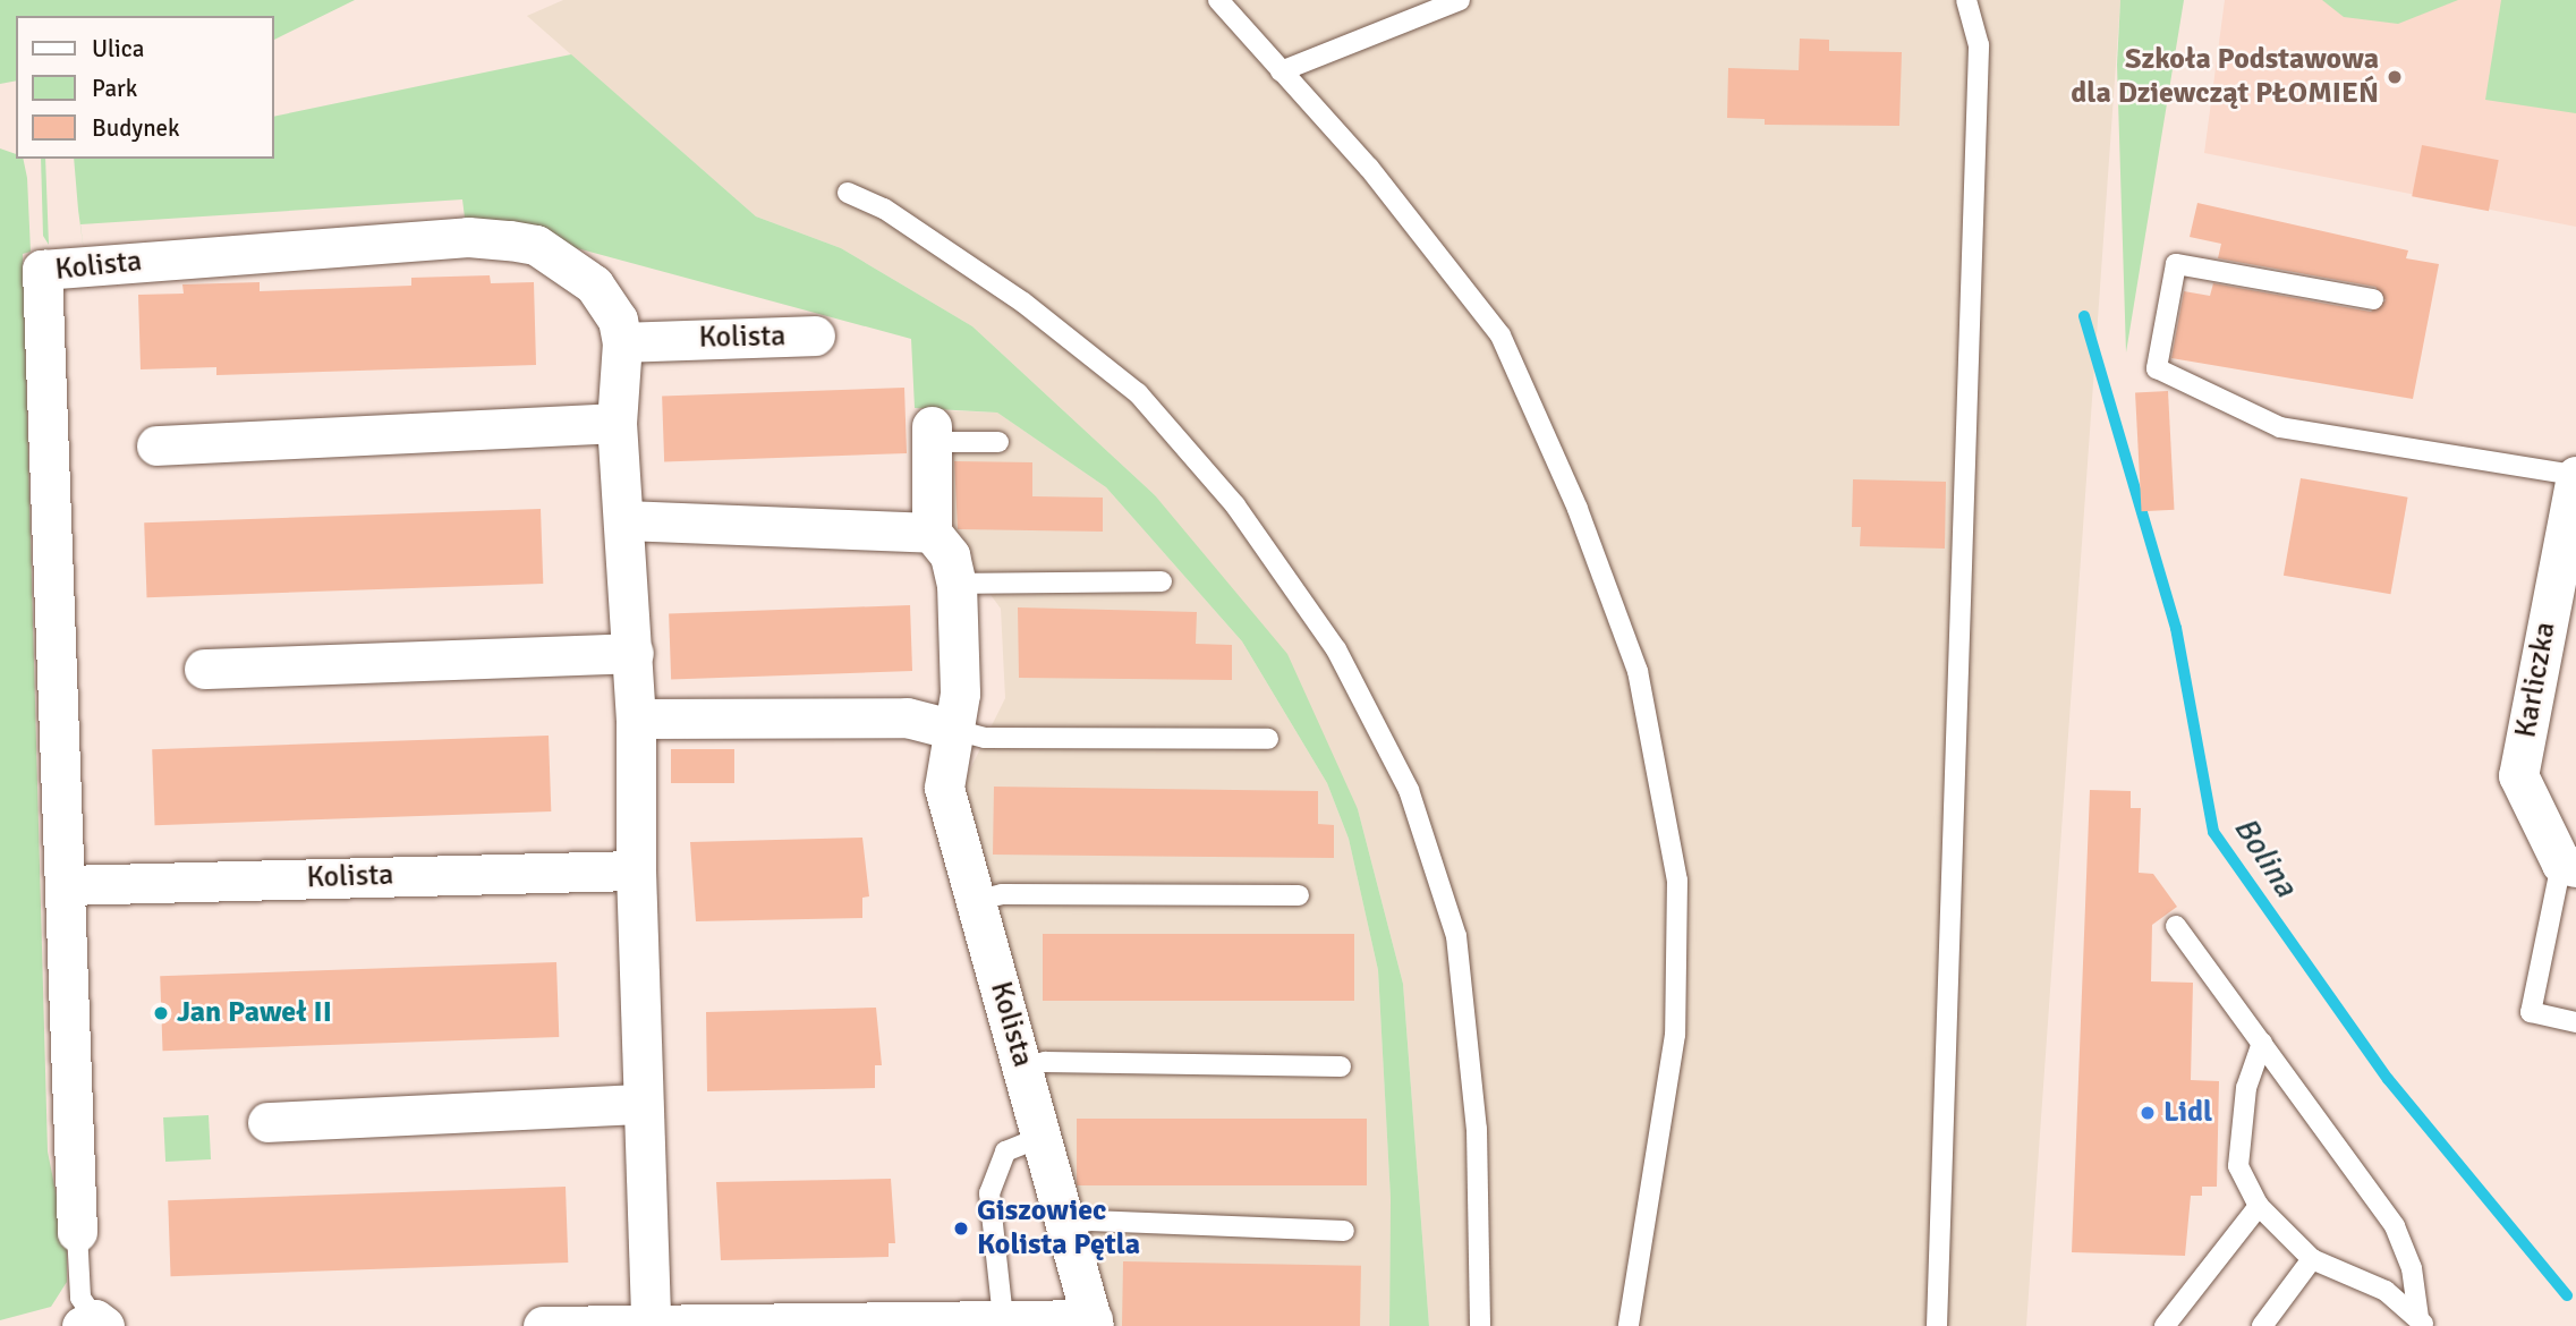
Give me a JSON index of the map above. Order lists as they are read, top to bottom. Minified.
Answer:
{"streets":{"street":["Kolista","Karliczka"]},"water":["Bolina"],"places":["Szkoła Podstawowa dla Dziewcząt PŁOMIEŃ","Jan Paweł II","Lidl","Giszowiec Kolista Pętla"],"legend":["Ulica","Park","Budynek"]}
